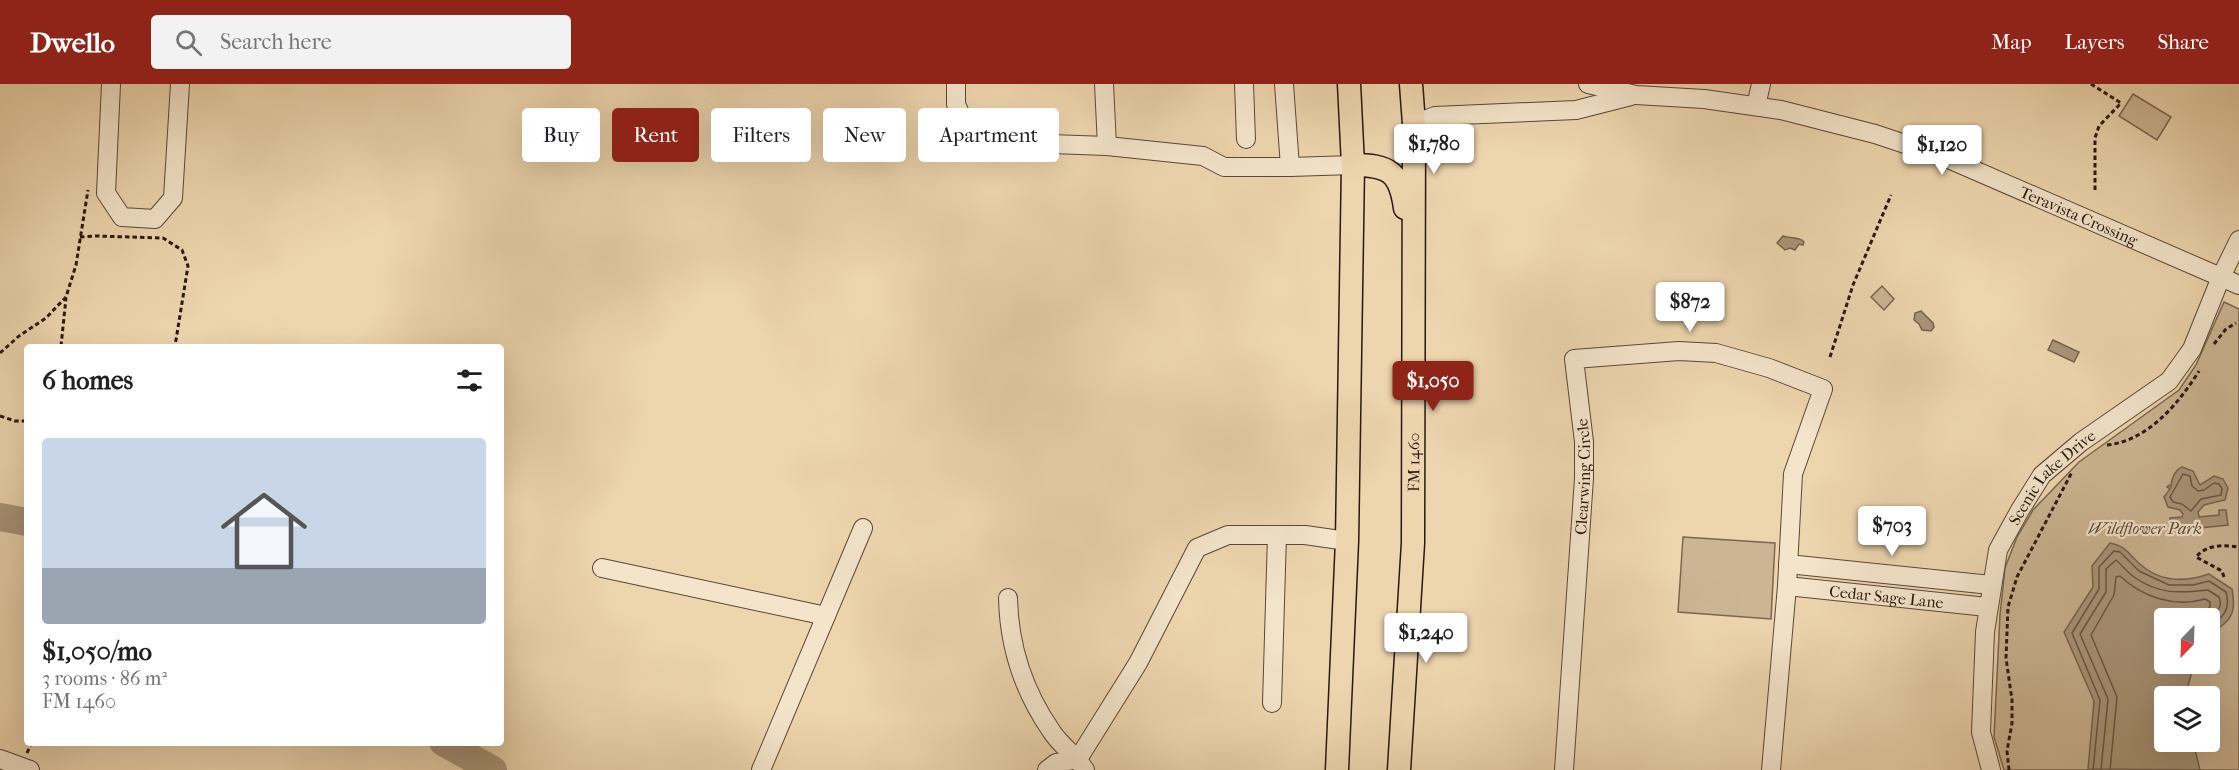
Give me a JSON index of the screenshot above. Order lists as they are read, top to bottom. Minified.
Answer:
{"streets":{"main road":["FM 1460"],"street":["Teravista Crossing","Clearwing Circle","Scenic Lake Drive","Cedar Sage Lane"]},"crossings":[["Teravista Crossing","FM 1460"],["Teravista Crossing","Scenic Lake Drive"],["Clearwing Circle","Cedar Sage Lane"],["Scenic Lake Drive","Cedar Sage Lane"]],"parks":["Wildflower Park"],"north":"bottom left","page":{"header":"Dwello","search":"Search here","nav":["Map","Layers","Share"],"chip":["Buy","Rent","Filters","New","Apartment"],"price":["$1,780","$1,120","$872","$1,050","$703","$1,240"],"heading":"6 homes","list":[{"name":"$1,050/mo","note":"3 rooms · 86 m² · FM 1460"}]}}
